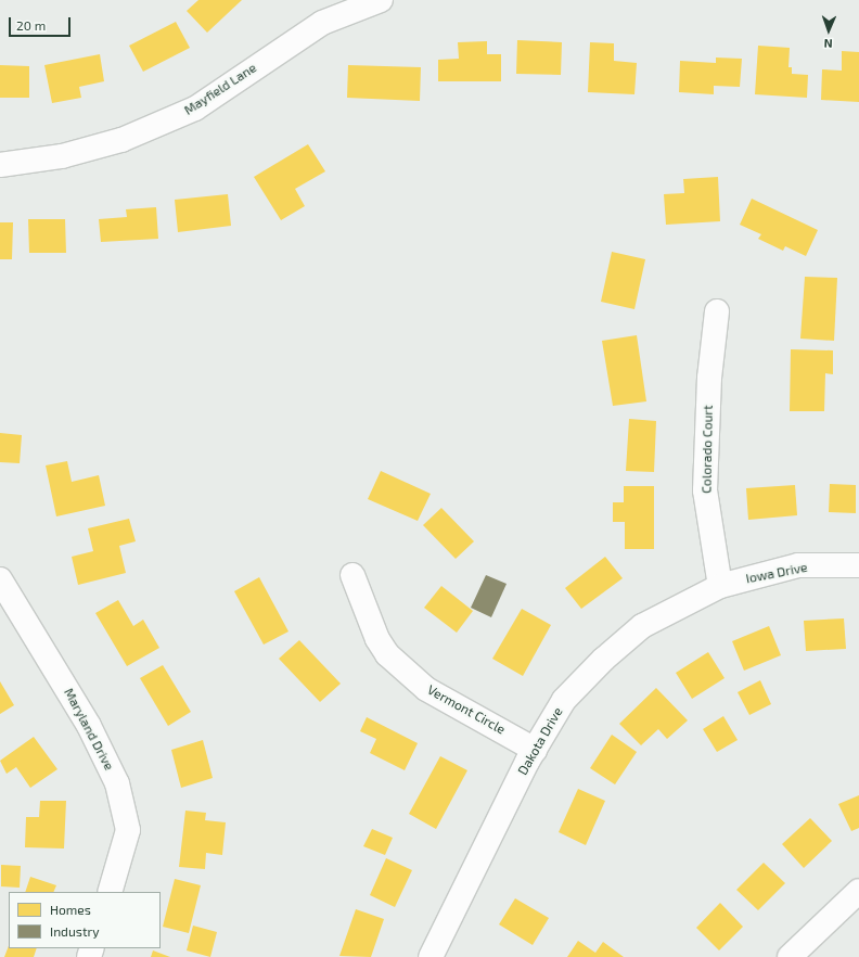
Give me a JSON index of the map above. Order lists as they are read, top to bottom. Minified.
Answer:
{"streets":{"street":["Mayfield Lane","Colorado Court","Iowa Drive","Vermont Circle","Maryland Drive","Dakota Drive"]},"crossings":[["Colorado Court","Iowa Drive"],["Colorado Court","Dakota Drive"],["Iowa Drive","Dakota Drive"],["Vermont Circle","Dakota Drive"]],"legend":["Homes","Industry"],"scale_bar":"20 m","north":"bottom"}
